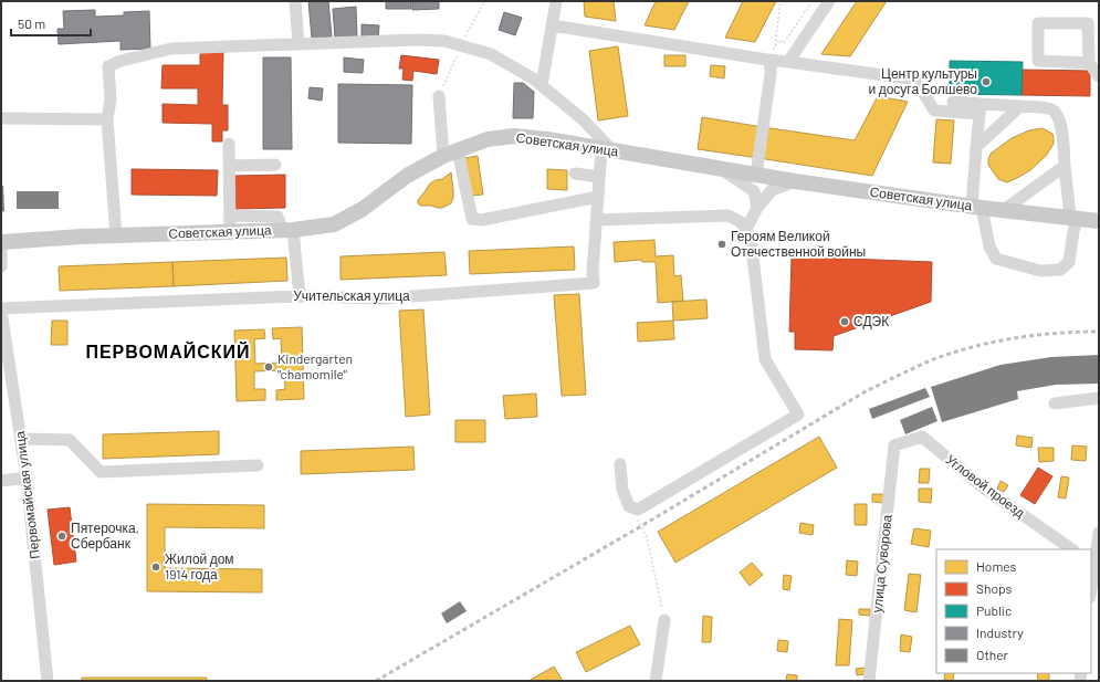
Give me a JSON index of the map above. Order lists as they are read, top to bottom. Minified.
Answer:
{"streets":{"main road":["Советская улица"],"street":["Учительская улица","Угловой проезд","Первомайская улица","улица Суворова"]},"crossings":[["Советская улица","Учительская улица"],["Учительская улица","Первомайская улица"],["Угловой проезд","улица Суворова"]],"districts":["ПЕРВОМАЙСКИЙ"],"places":["Центр культуры и досуга Болшево","Героям Великой Отечественной войны","СДЭК","Kindergarten \"chamomile\"","Пятерочка, Сбербанк","Жилой дом 1914 года"],"legend":["Homes","Shops","Public","Industry","Other"],"scale_bar":"50 m"}
